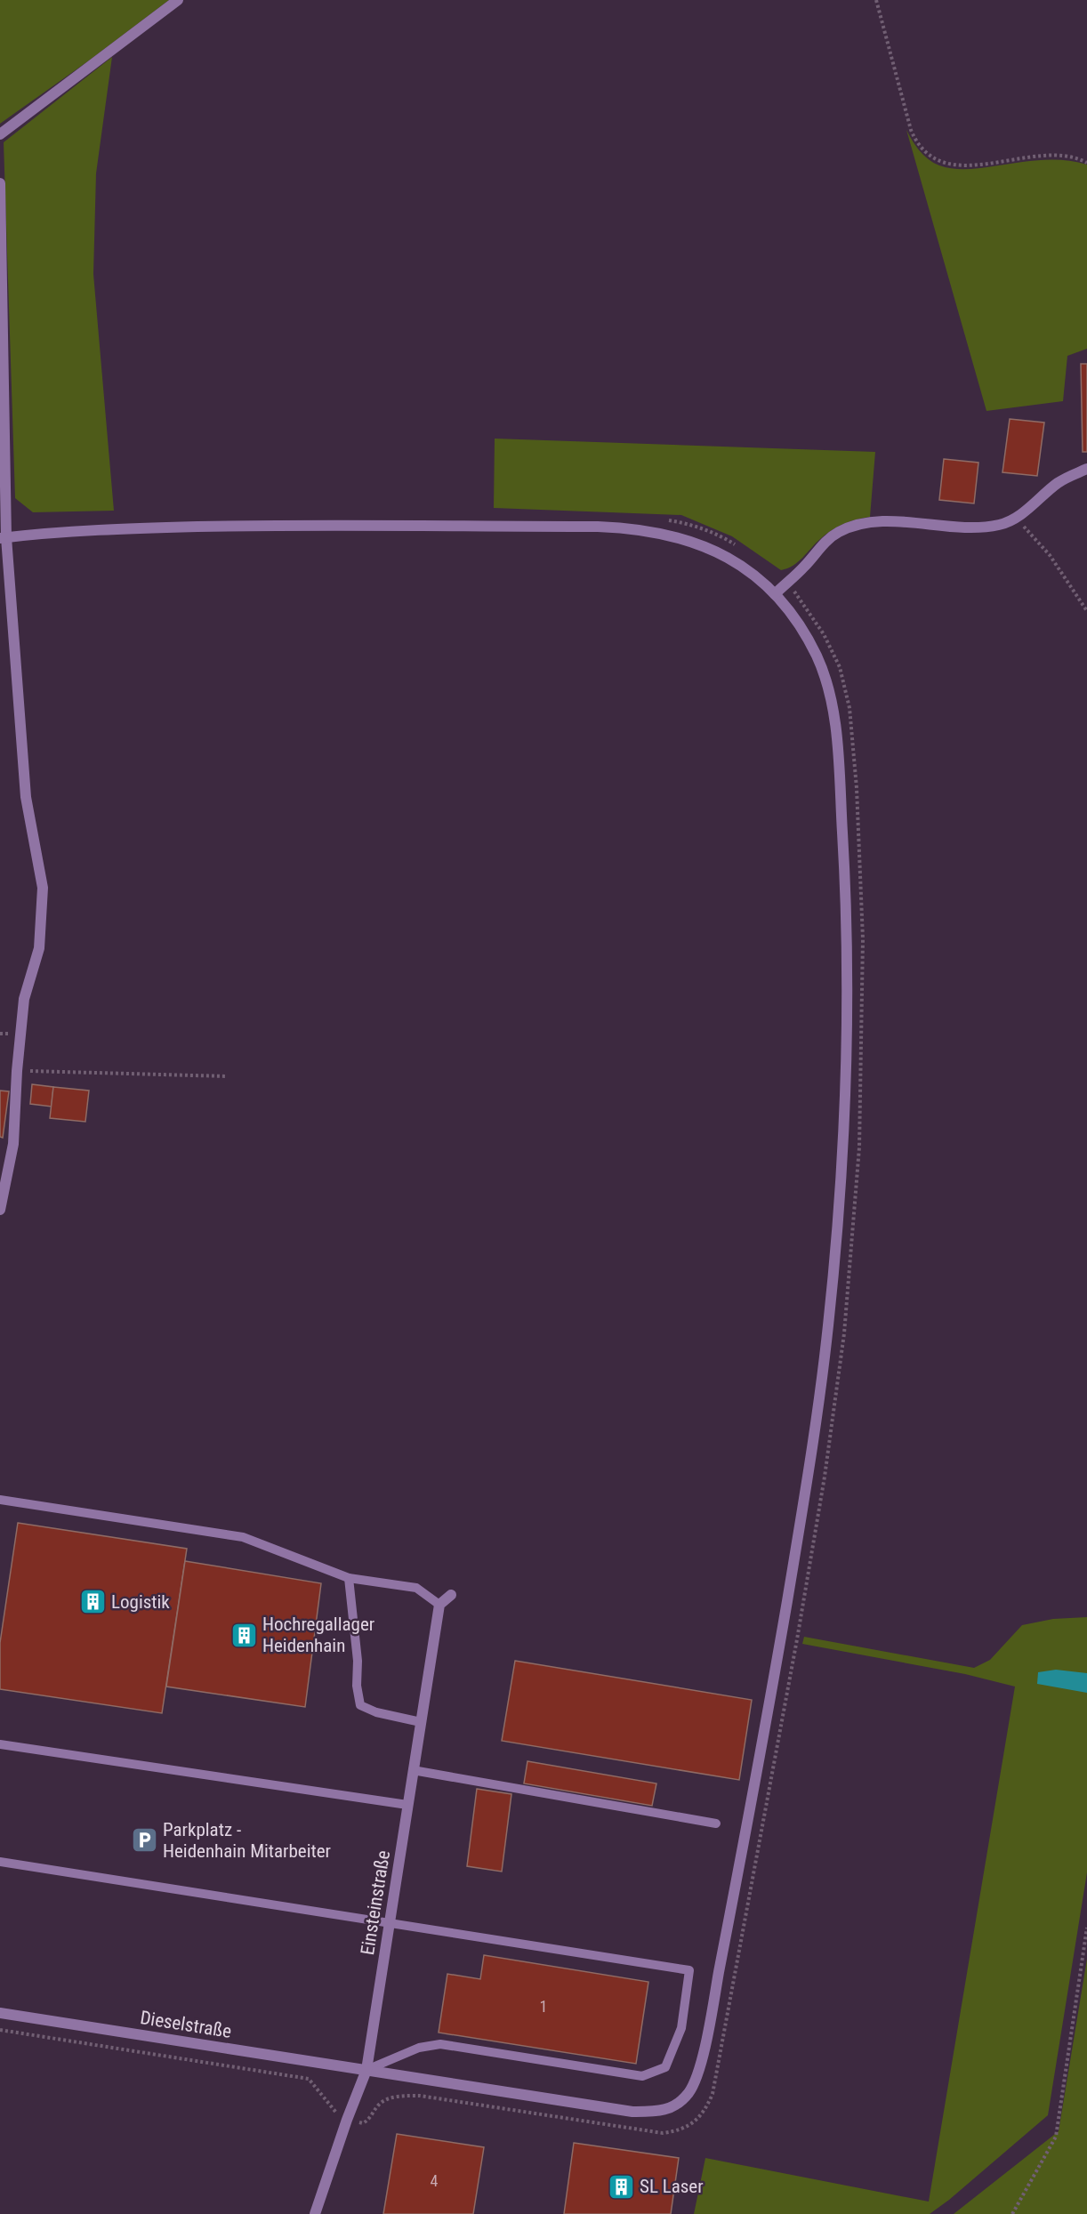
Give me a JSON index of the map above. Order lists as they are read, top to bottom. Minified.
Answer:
{"streets":{"street":["Einsteinstraße","Dieselstraße"]},"crossings":[["Einsteinstraße","Dieselstraße"]],"places":{"building":["Logistik","Hochregallager Heidenhain","SL Laser"],"parking":["Parkplatz - Heidenhain Mitarbeiter"]},"house_numbers":["1","4"]}
